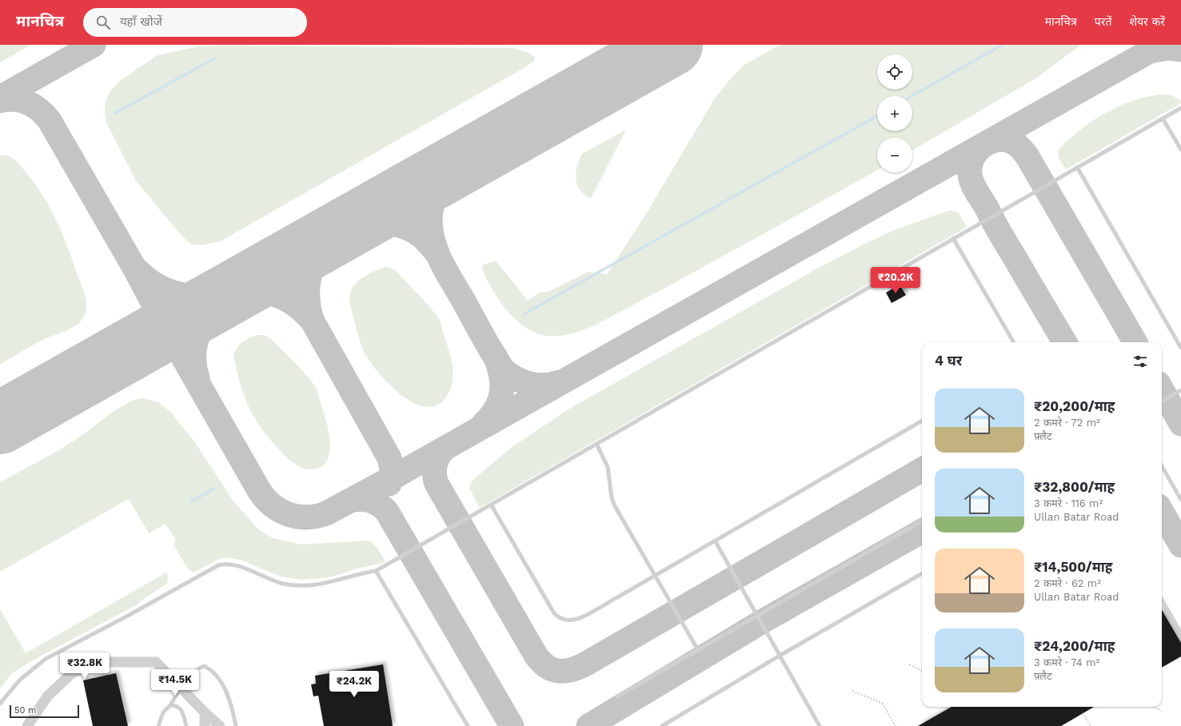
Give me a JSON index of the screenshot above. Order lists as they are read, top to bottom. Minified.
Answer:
{"scale_bar":"50 m","page":{"header":"मानचित्र","search":"यहाँ खोजें","nav":["मानचित्र","परतें","शेयर करें"],"map_buttons":["+","−"],"price":["₹20.2K","₹32.8K","₹14.5K","₹24.2K"],"heading":"4 घर","list":[{"name":"₹20,200/माह","note":"2 कमरे · 72 m² · फ़्लैट"},{"name":"₹32,800/माह","note":"3 कमरे · 116 m² · Ullan Batar Road"},{"name":"₹14,500/माह","note":"2 कमरे · 62 m² · Ullan Batar Road"},{"name":"₹24,200/माह","note":"3 कमरे · 74 m² · फ़्लैट"}],"scale":"50 m"}}
